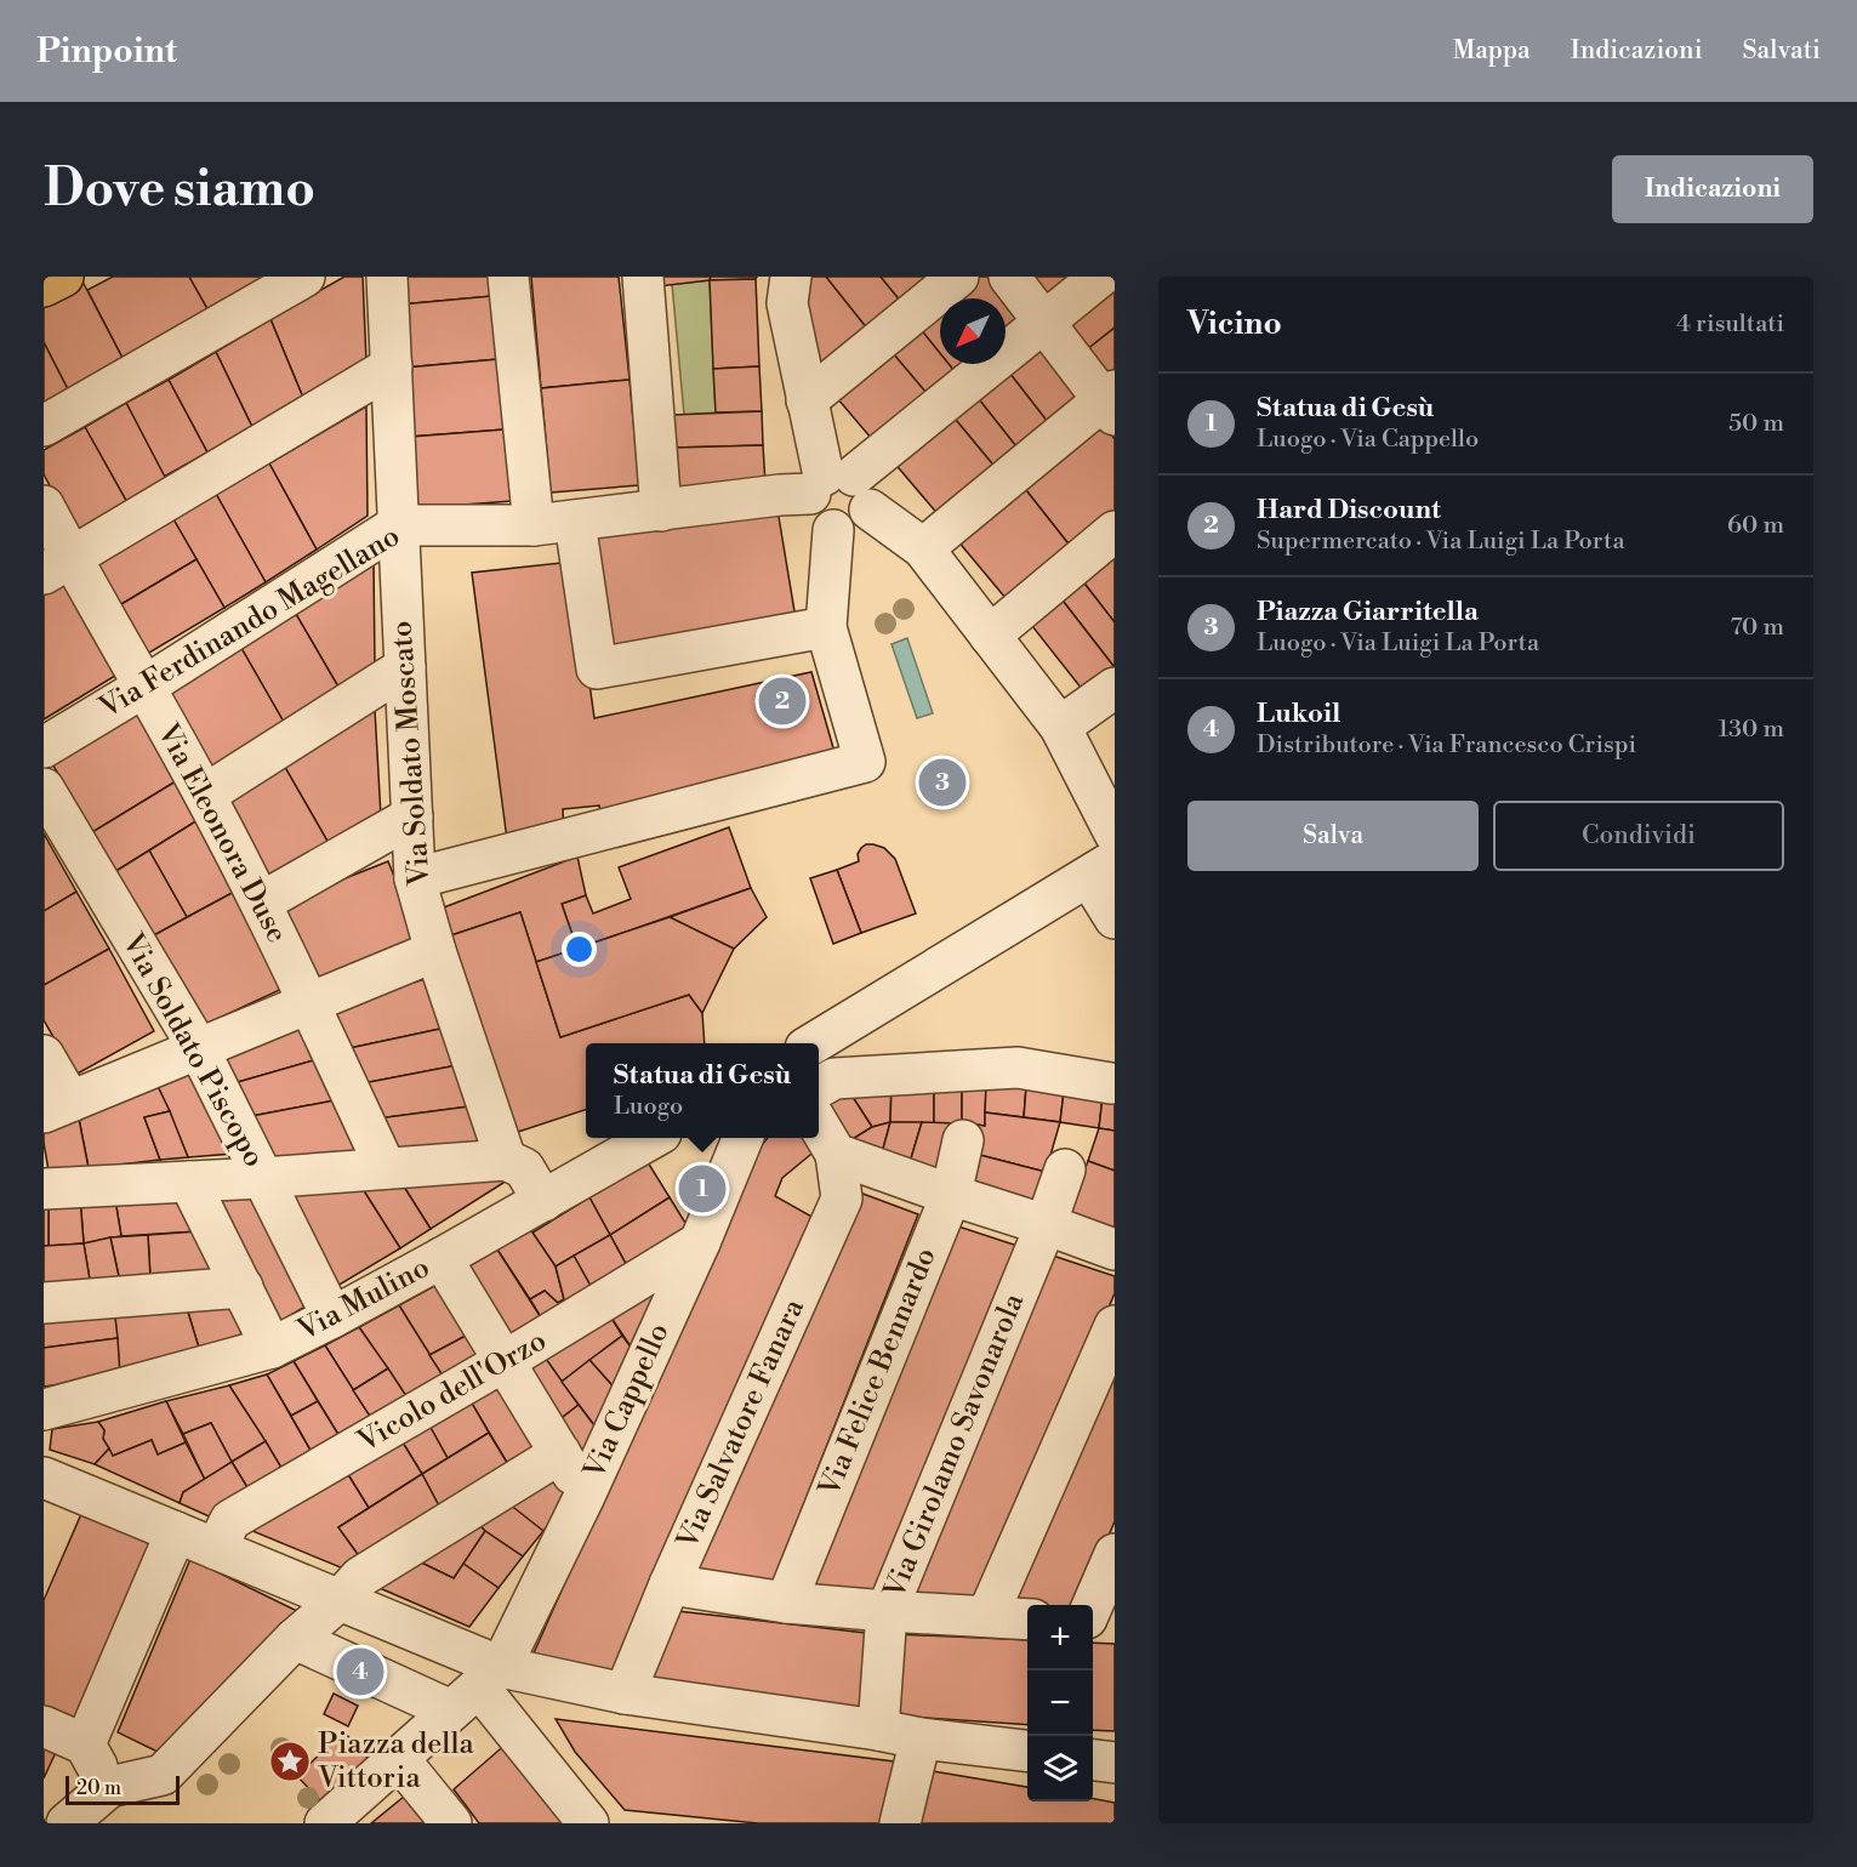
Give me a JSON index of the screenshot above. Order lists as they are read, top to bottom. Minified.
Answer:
{"streets":{"street":["Via Ferdinando Magellano","Via Soldato Moscato","Via Eleonora Duse","Via Soldato Piscopo","Via Mulino","Via Felice Bennardo","Vicolo dell'Orzo","Via Cappello","Via Salvatore Fanara","Via Girolamo Savonarola"]},"crossings":[["Via Ferdinando Magellano","Via Soldato Moscato"],["Via Ferdinando Magellano","Via Eleonora Duse"],["Via Soldato Piscopo","Via Mulino"],["Vicolo dell'Orzo","Via Cappello"]],"places":{"place":["Piazza della Vittoria"]},"scale_bar":"20 m","north":"bottom left","page":{"header":"Pinpoint","nav":["Mappa","Indicazioni","Salvati"],"buttons":["Indicazioni",["Salva","Condividi"]],"title":"Dove siamo","heading":["Vicino","4 risultati"],"list":[{"mark":"1","name":"Statua di Gesù","note":"Luogo · Via Cappello","value":"50 m"},{"mark":"2","name":"Hard Discount","note":"Supermercato · Via Luigi La Porta","value":"60 m"},{"mark":"3","name":"Piazza Giarritella","note":"Luogo · Via Luigi La Porta","value":"70 m"},{"mark":"4","name":"Lukoil","note":"Distributore · Via Francesco Crispi","value":"130 m"}],"pins":["2","3","1","4"],"popup":["Statua di Gesù","Luogo"],"map_buttons":["+","−"],"scale":"20 m"}}
